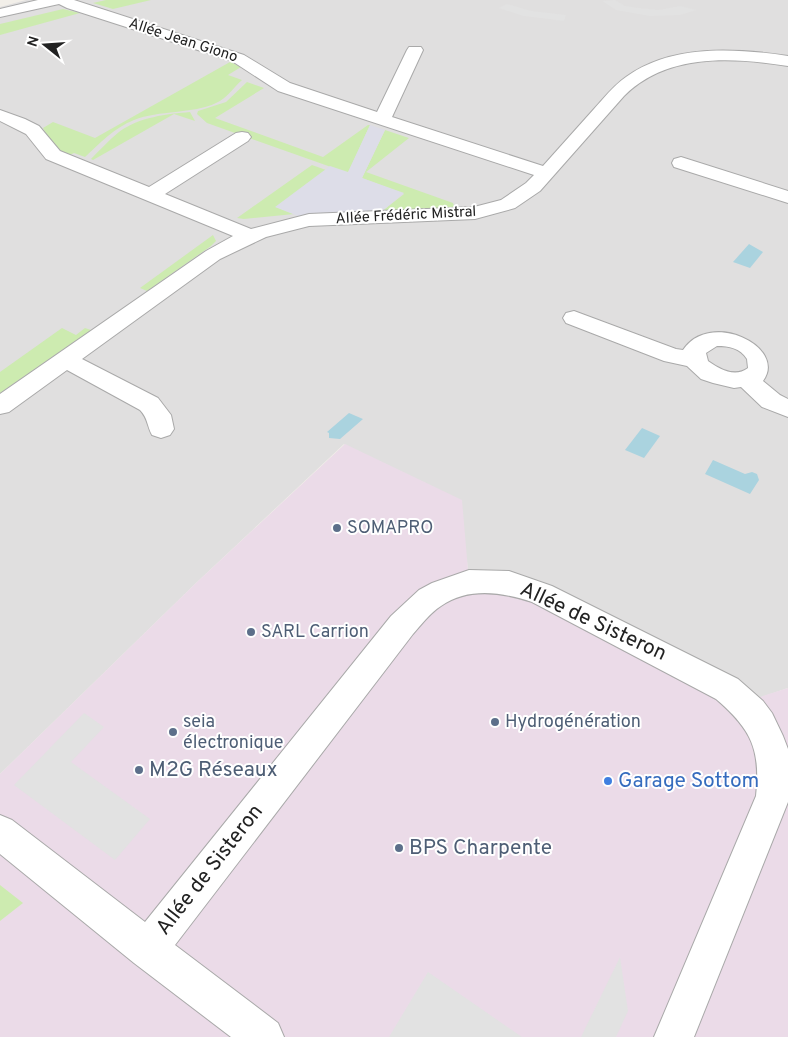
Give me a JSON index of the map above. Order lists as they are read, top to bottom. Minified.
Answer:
{"streets":{"street":["Allée Jean Giono","Allée Frédéric Mistral","Allée de Sisteron"]},"crossings":[["Allée Jean Giono","Allée Frédéric Mistral"]],"places":["SOMAPRO","SARL Carrion","Hydrogénération","seia électronique","M2G Réseaux","Garage Sottom","BPS Charpente"],"north":"left"}
